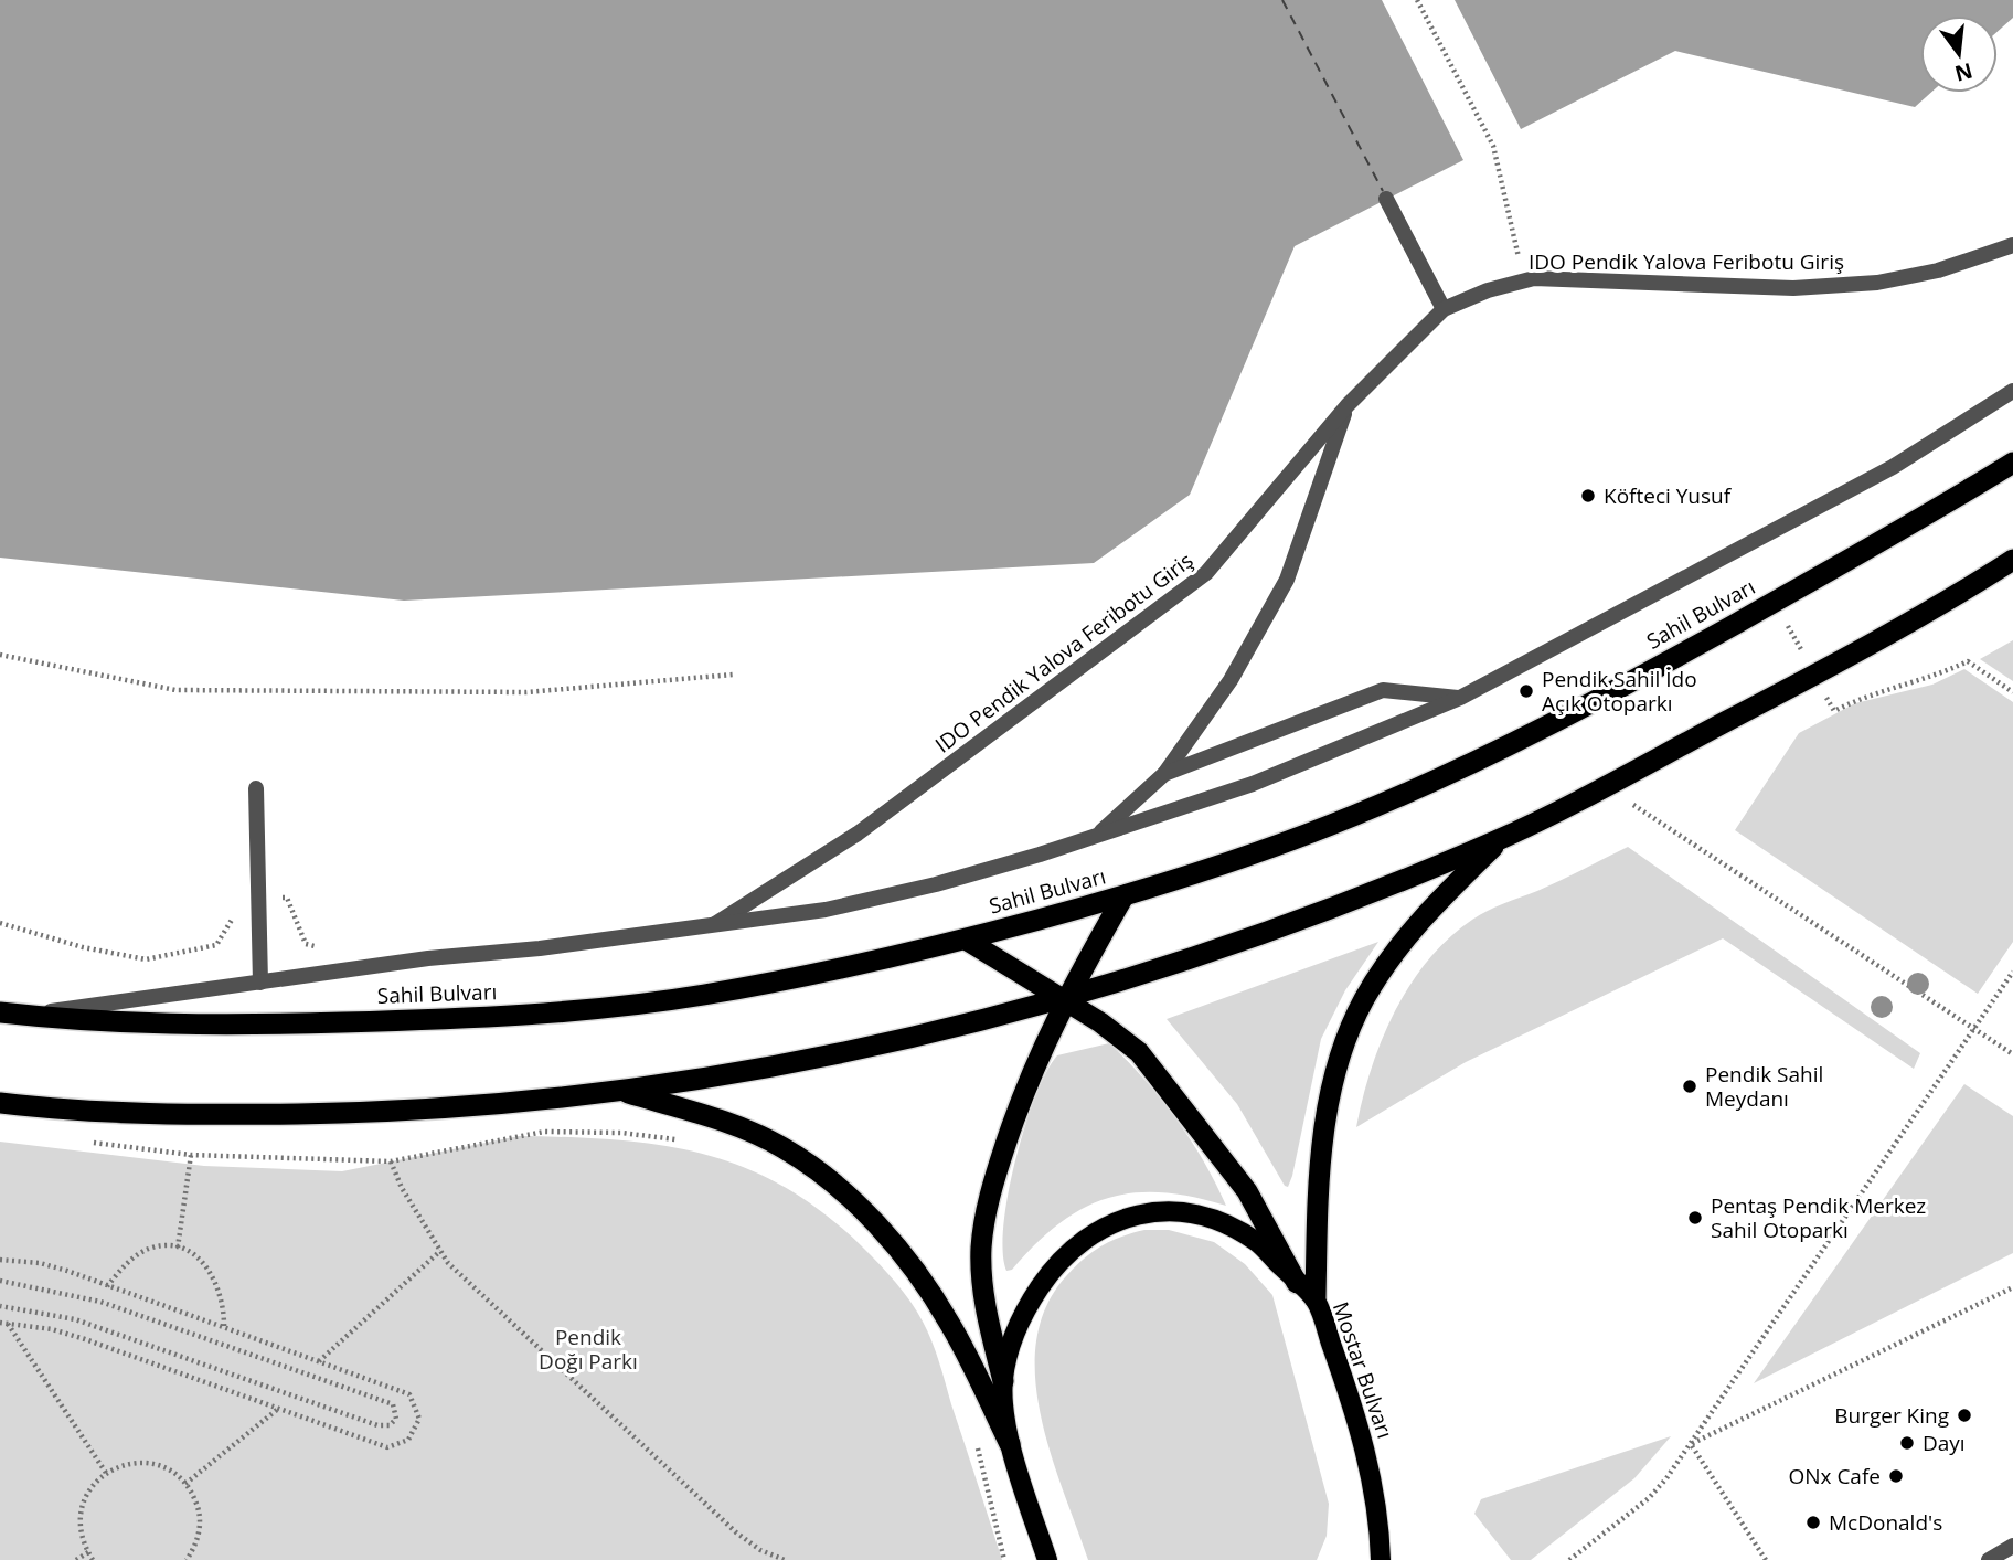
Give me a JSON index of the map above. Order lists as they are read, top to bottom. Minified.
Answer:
{"streets":{"highway":["Sahil Bulvarı"],"main road":["Mostar Bulvarı"],"street":["IDO Pendik Yalova Feribotu Giriş"]},"parks":["Pendik Doğı Parkı"],"places":["Köfteci Yusuf","Pendik Sahil İdo Açık Otoparkı","Pendik Sahil Meydanı","Pentaş Pendik Merkez Sahil Otoparkı","Burger King","Dayı","ONx Cafe","McDonald's"],"north":"bottom"}
